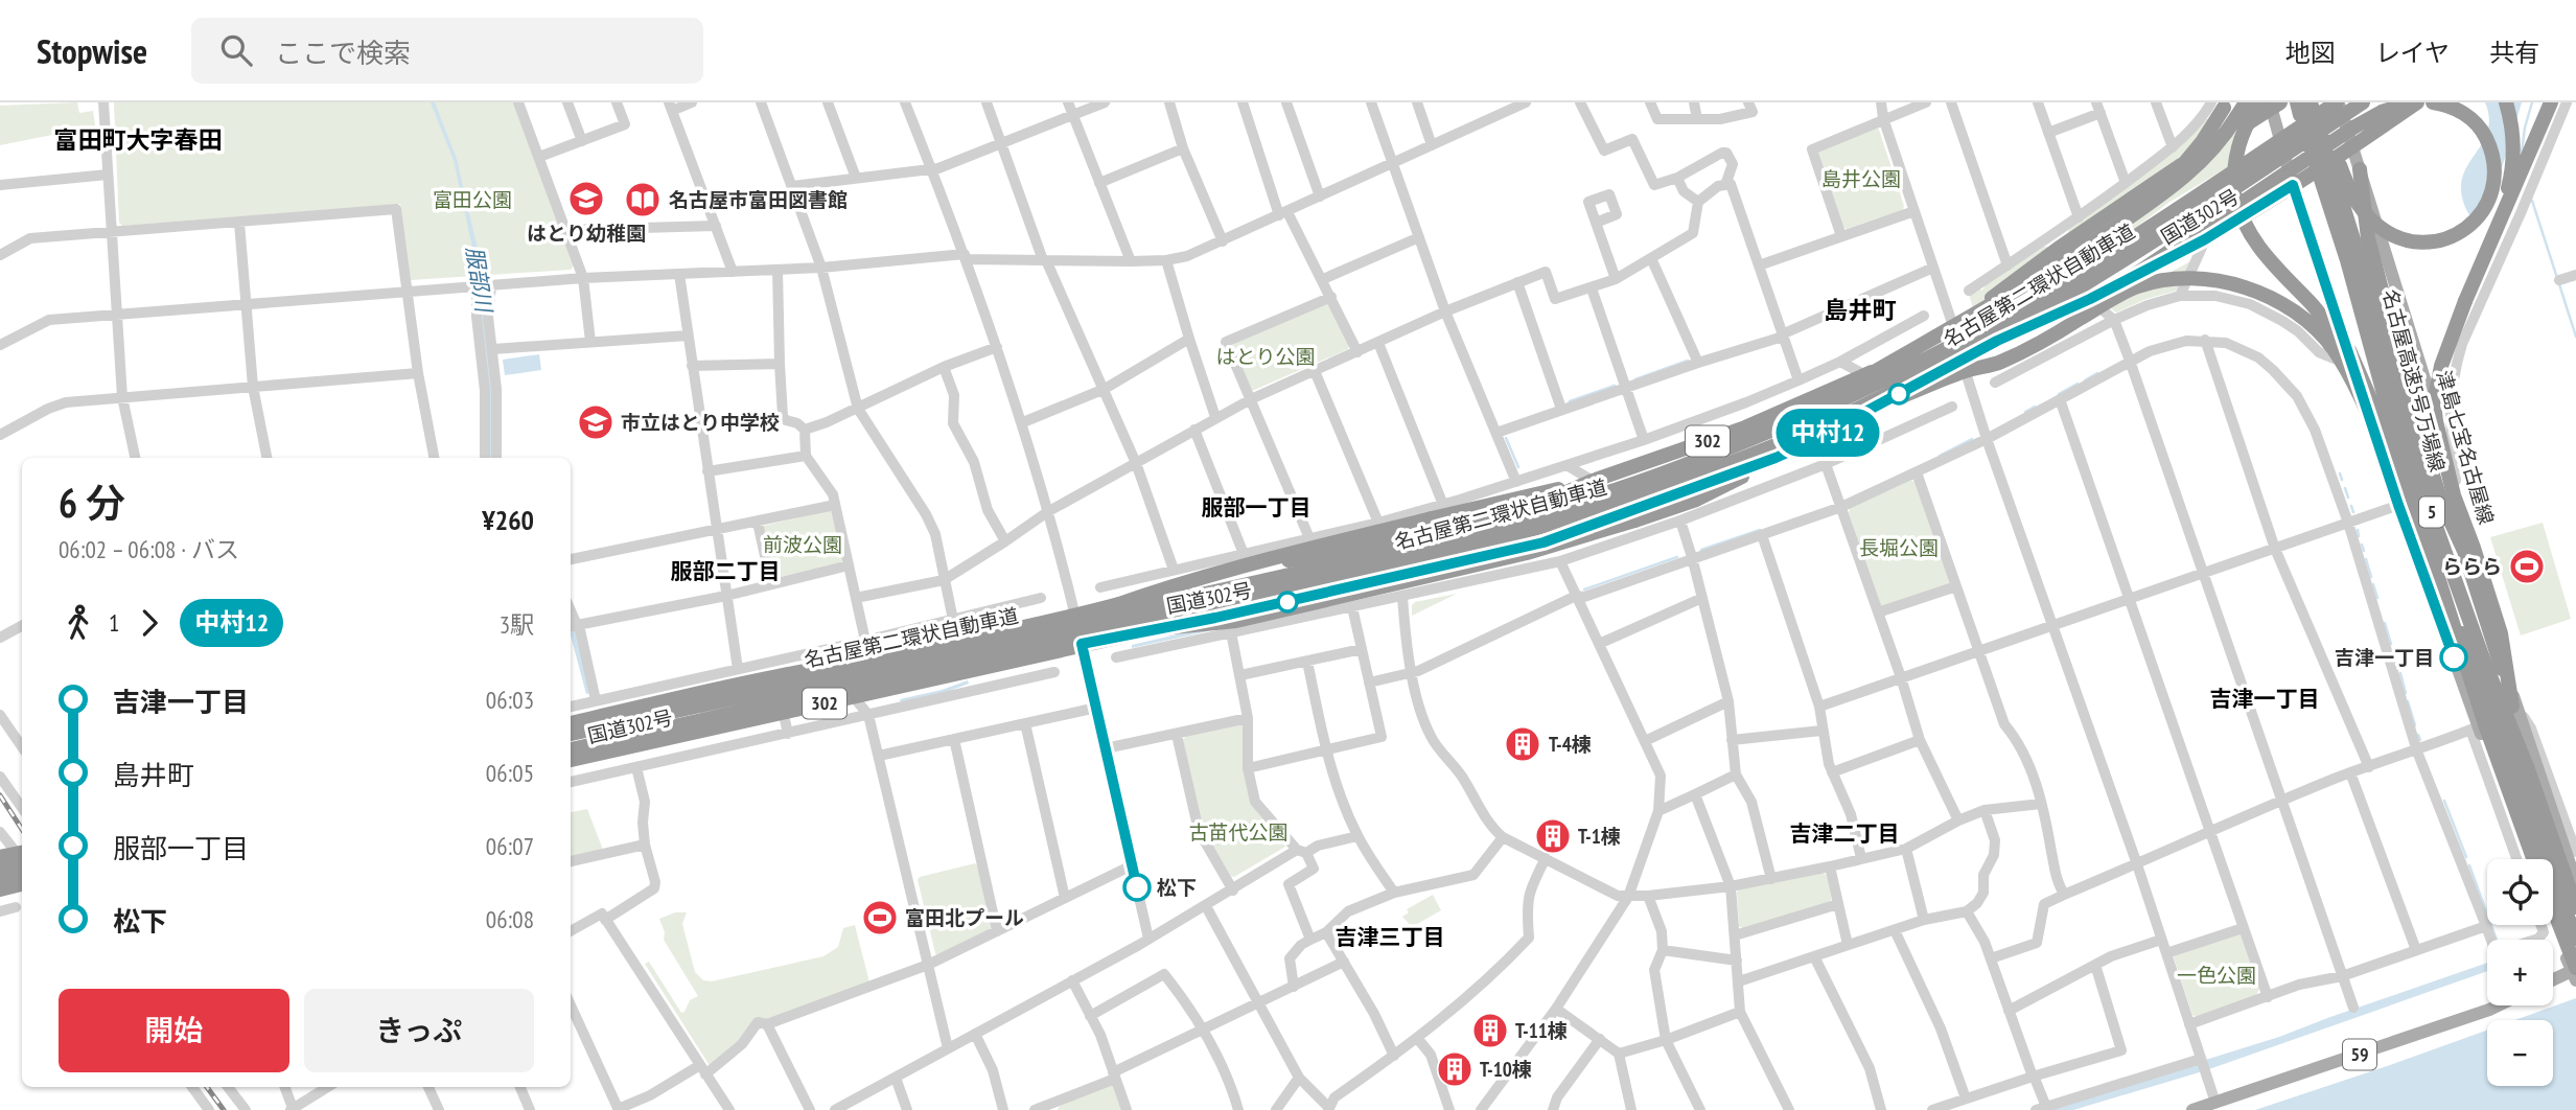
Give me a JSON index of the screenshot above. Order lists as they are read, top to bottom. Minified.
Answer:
{"streets":{"highway":["国道302号","名古屋第二環状自動車道","名古屋高速5号万場線","302","5"],"main road":["津島七宝名古屋線","59"]},"crossings":[["国道302号","名古屋第二環状自動車道"],["国道302号","津島七宝名古屋線"],["名古屋第二環状自動車道","津島七宝名古屋線"]],"districts":["富田町大字春田","島井町","服部一丁目","服部二丁目","吉津一丁目","吉津二丁目","吉津三丁目"],"water":["服部川"],"parks":["島井公園","富田公園","はとり公園","前波公園","長堀公園","古苗代公園","一色公園"],"places":{"school or university":["はとり幼稚園","市立はとり中学校"],"library":["名古屋市富田図書館"],"sports":["ららら","富田北プール"],"other":["吉津一丁目","松下"],"building":["T-4棟","T-1棟","T-11棟","T-10棟"]},"lines":["bus line 中村12"],"page":{"header":"Stopwise","search":"ここで検索","nav":["地図","レイヤ","共有"],"on_map":"中村12","heading":["6 分","06:02 – 06:08 · バス","¥260"],"legs":["1","中村12","3駅"],"list":[{"name":"吉津一丁目","value":"06:03"},{"name":"島井町","value":"06:05"},{"name":"服部一丁目","value":"06:07"},{"name":"松下","value":"06:08"}],"map_buttons":["+","−"],"buttons":["開始","きっぷ"]}}
